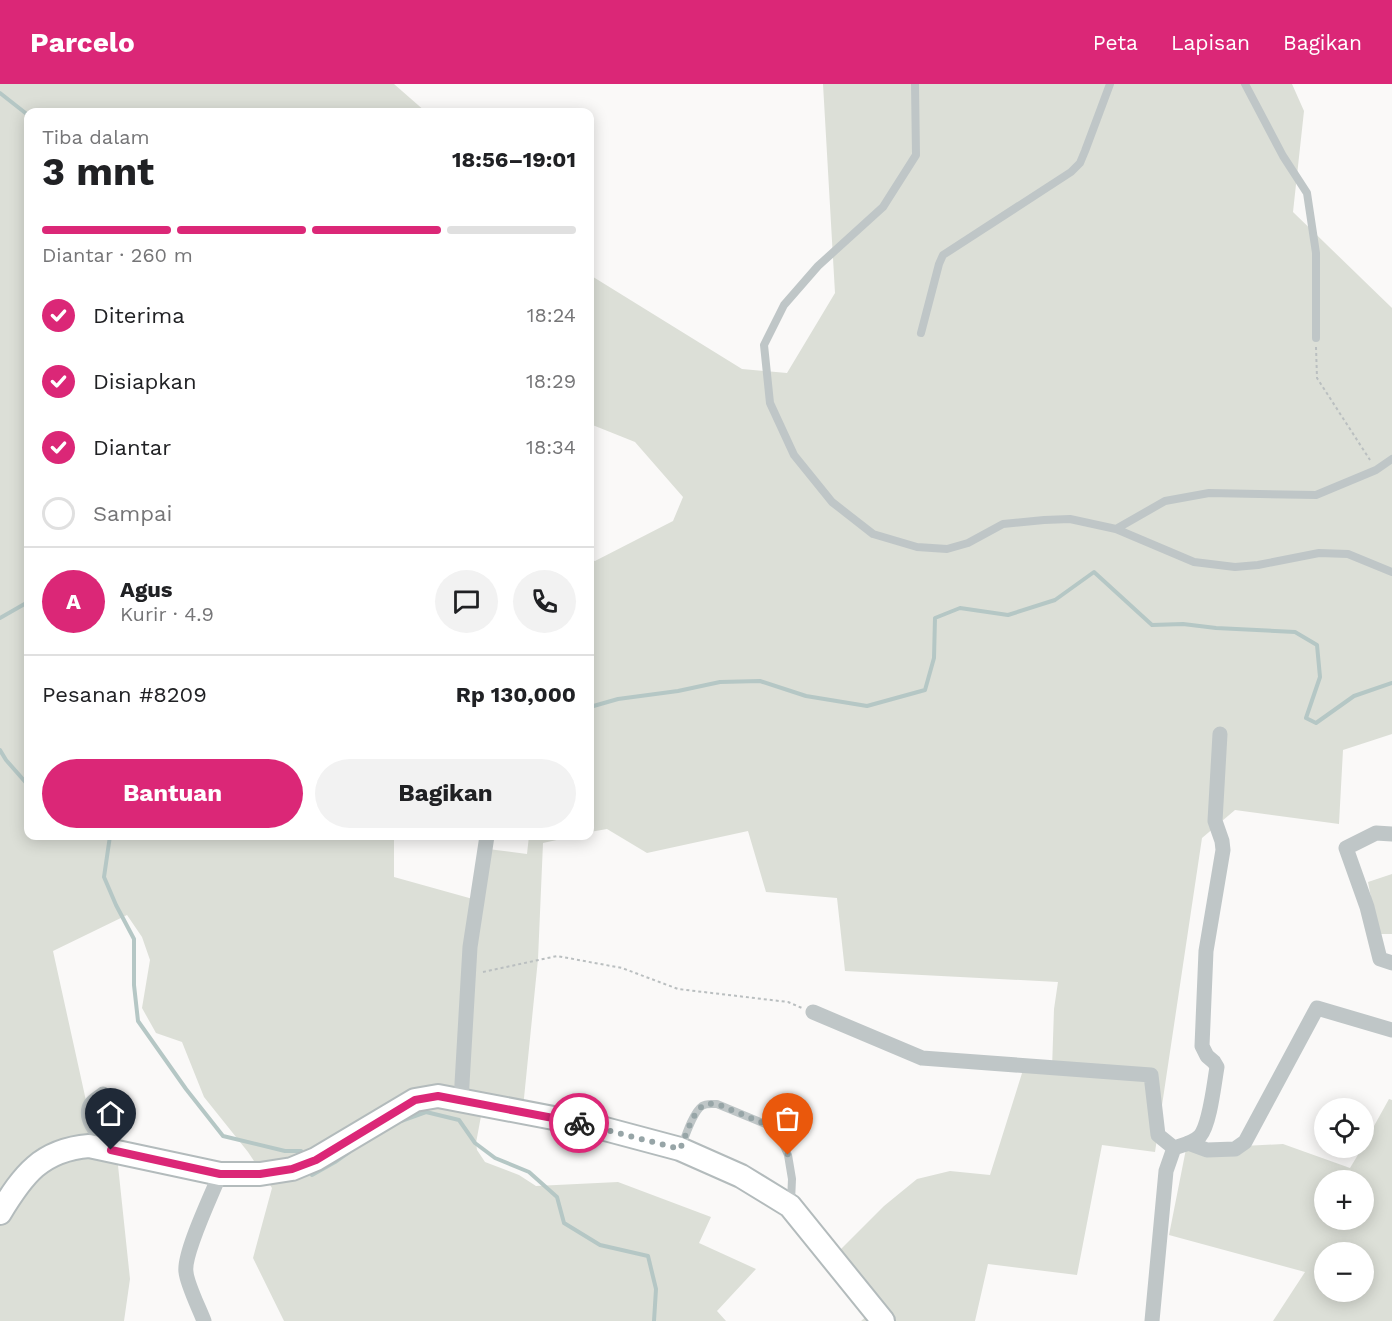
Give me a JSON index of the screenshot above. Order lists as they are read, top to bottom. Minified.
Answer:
{"page":{"header":"Parcelo","nav":["Peta","Lapisan","Bagikan"],"heading":["3 mnt","Tiba dalam","18:56–19:01"],"panel":["Agus","Kurir · 4.9","Pesanan #8209","Rp 130,000"],"bar":"Diantar · 260 m","list":[["Diterima","18:24"],["Disiapkan","18:29"],["Diantar","18:34"],"Sampai"],"round":"A","buttons":["Bantuan","Bagikan"],"map_buttons":["+","−"]}}
